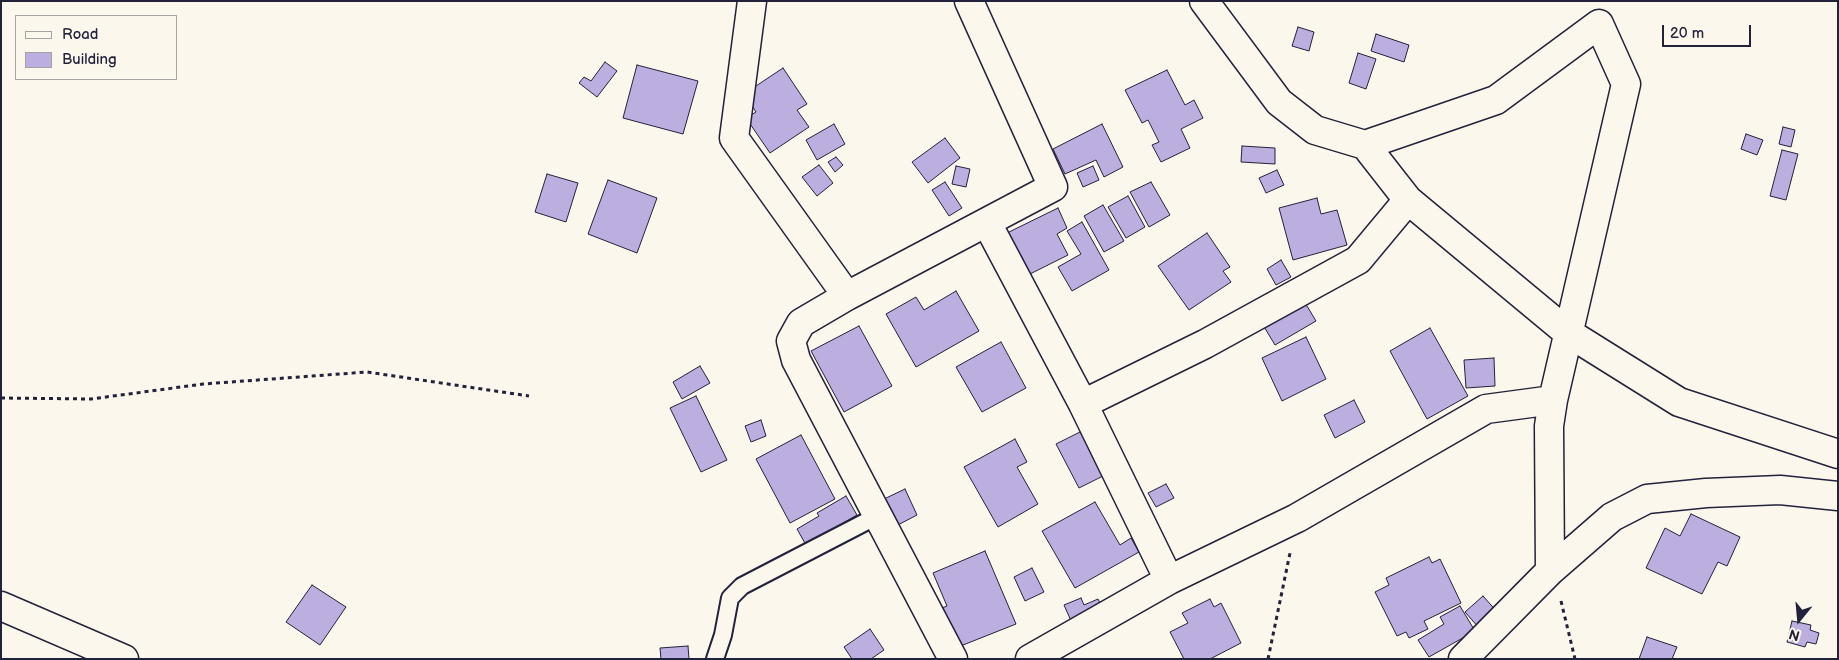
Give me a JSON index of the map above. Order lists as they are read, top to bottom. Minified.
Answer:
{"legend":["Road","Building"],"scale_bar":"20 m","north":"bottom"}
